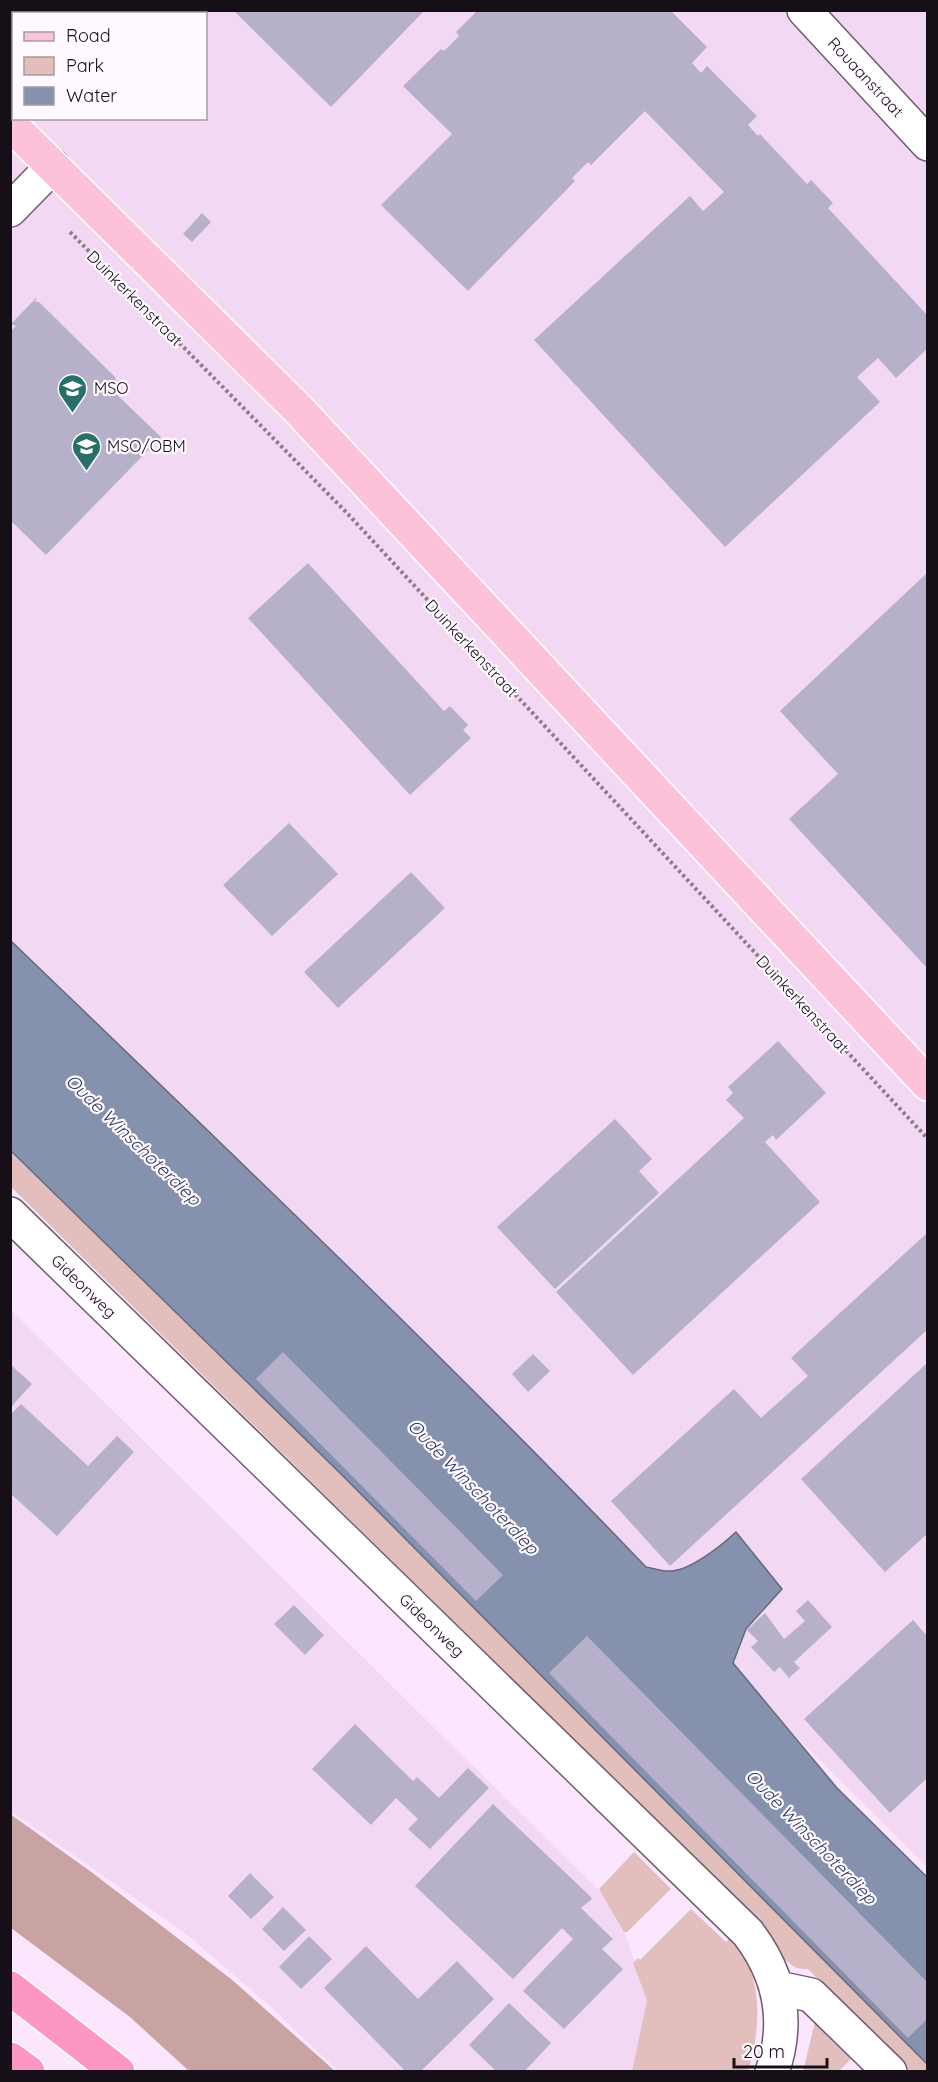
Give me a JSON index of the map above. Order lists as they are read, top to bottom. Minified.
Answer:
{"streets":{"street":["Rouaanstraat","Gideonweg"],"path":["Duinkerkenstraat"]},"water":["Oude Winschoterdiep"],"places":{"school or university":["MSO","MSO/OBM"]},"legend":["Road","Park","Water"],"scale_bar":"20 m"}
